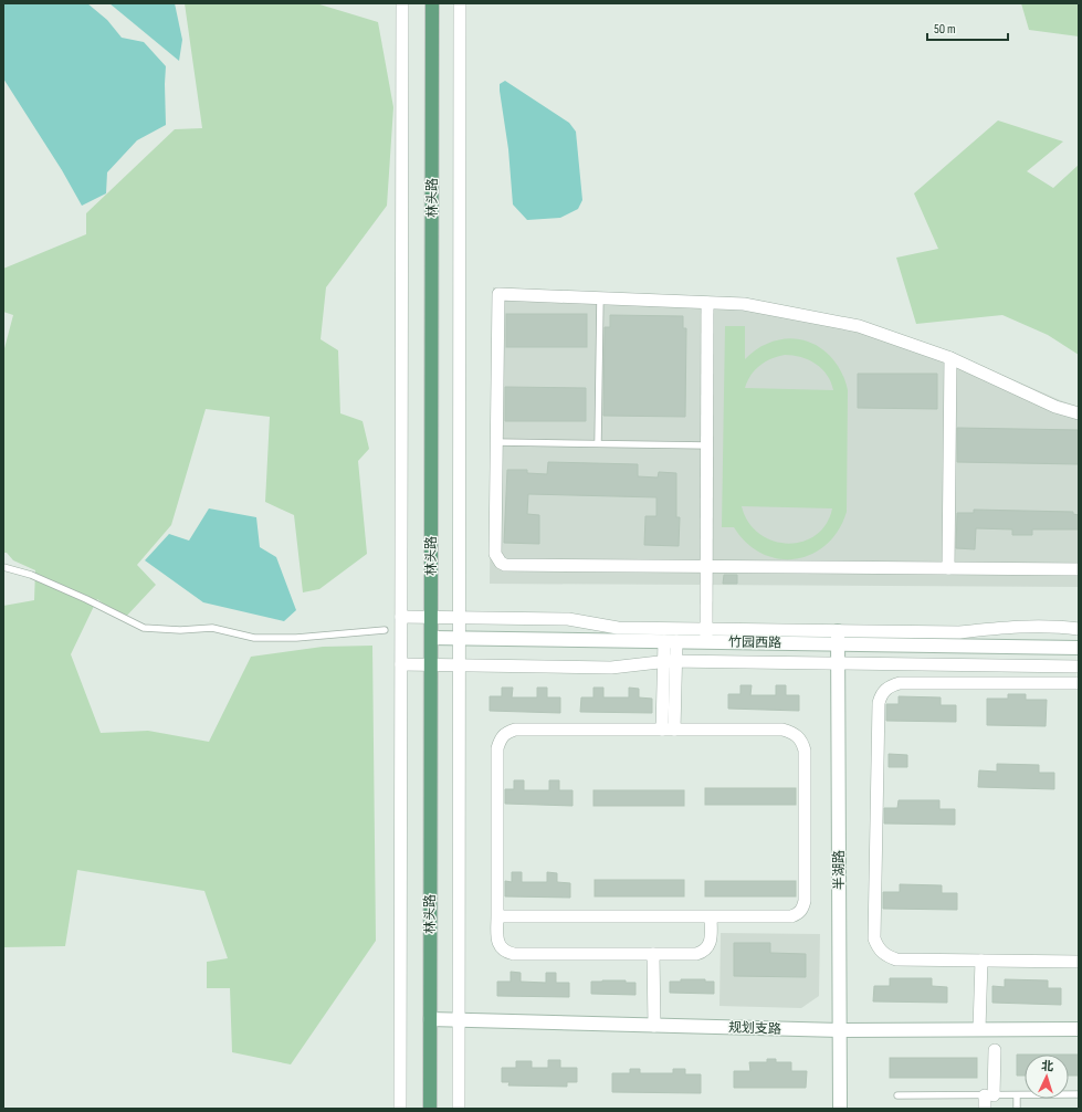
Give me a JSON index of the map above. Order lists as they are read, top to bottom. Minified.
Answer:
{"streets":{"main road":["林头路"],"street":["竹园西路","半湖路","规划支路"]},"crossings":[["林头路","竹园西路"],["林头路","规划支路"],["竹园西路","半湖路"],["半湖路","规划支路"]],"scale_bar":"50 m","north":"top"}
